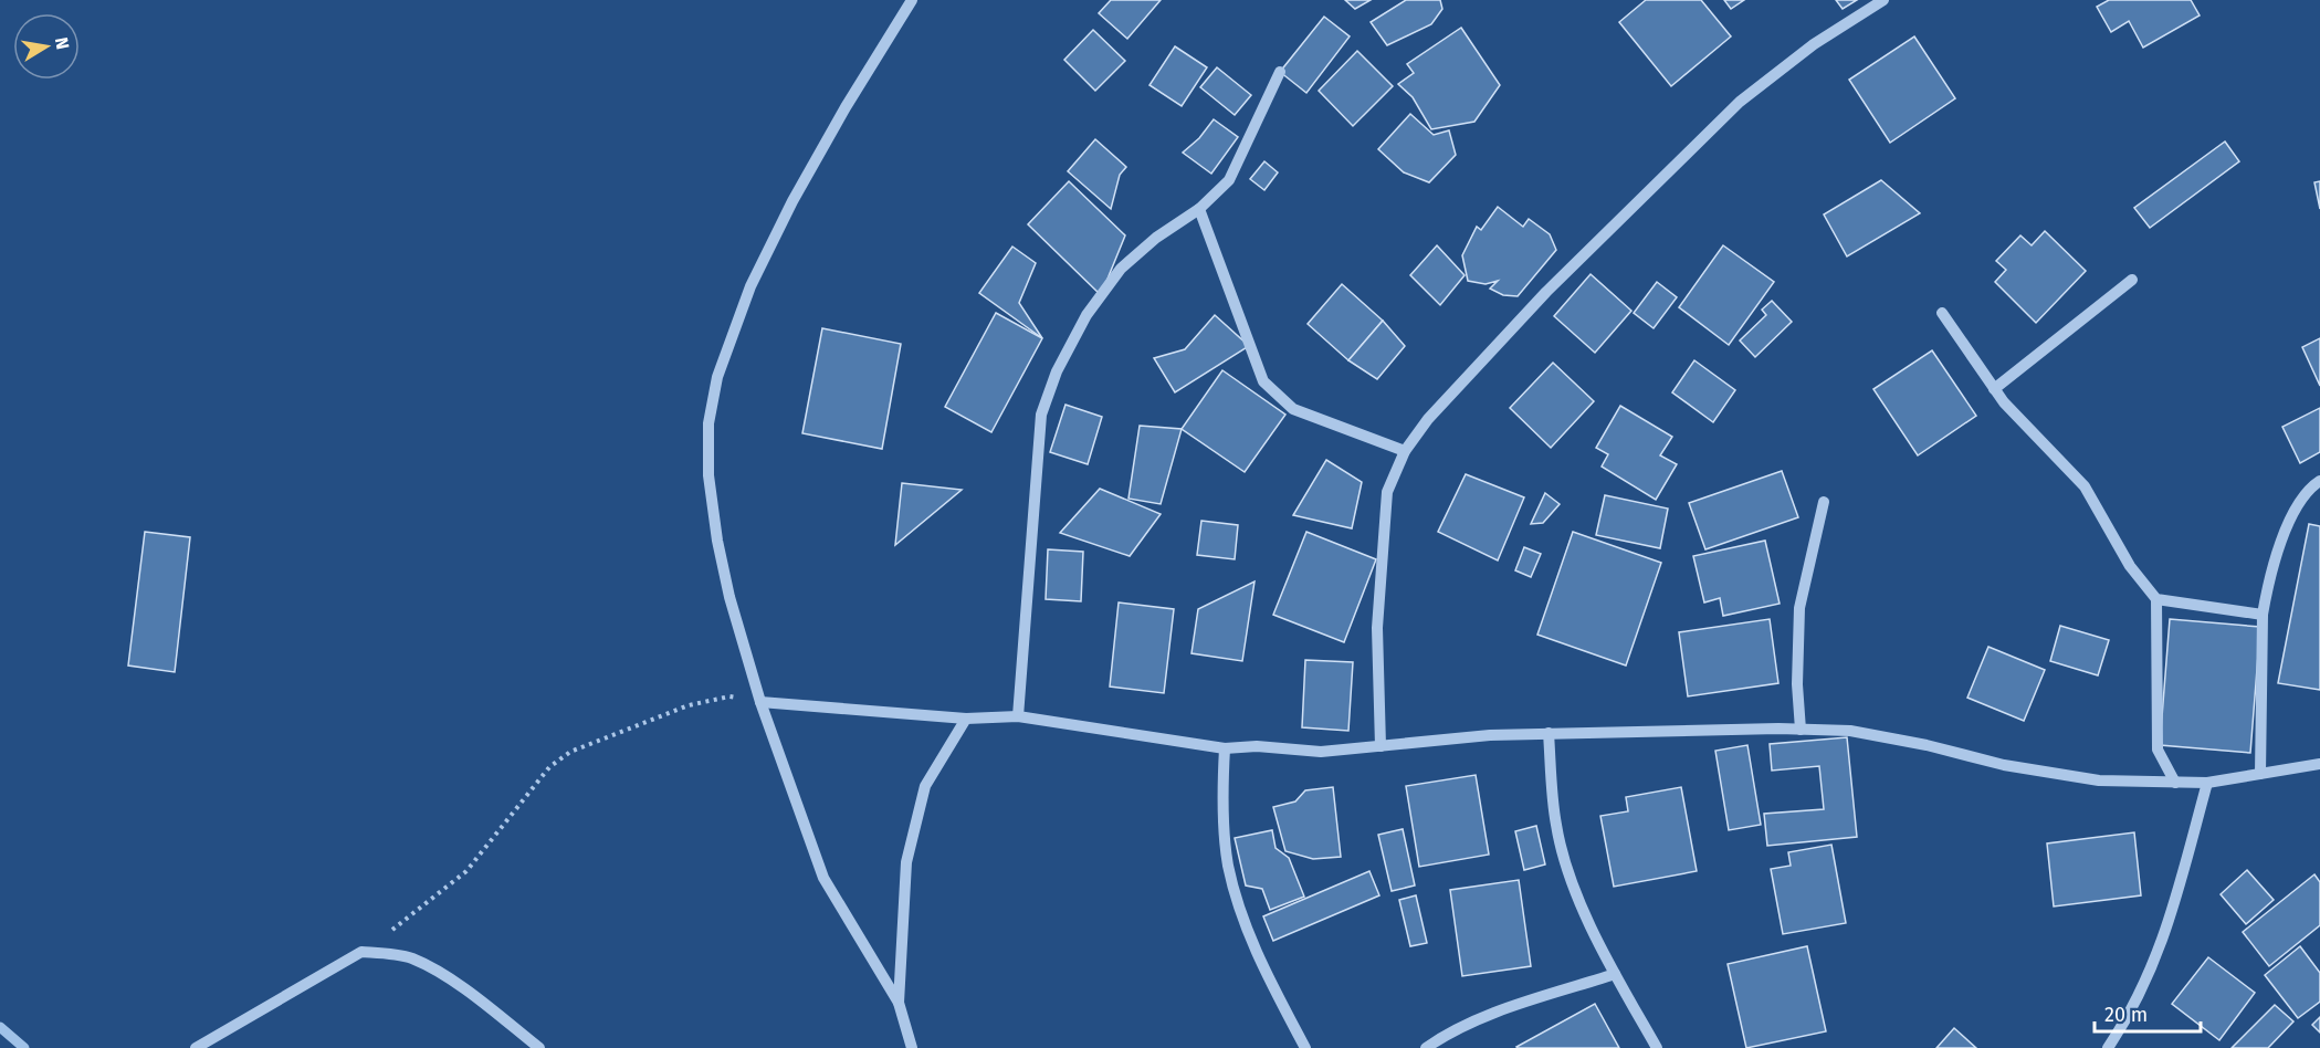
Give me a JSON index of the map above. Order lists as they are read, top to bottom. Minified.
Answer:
{"scale_bar":"20 m","north":"right"}
